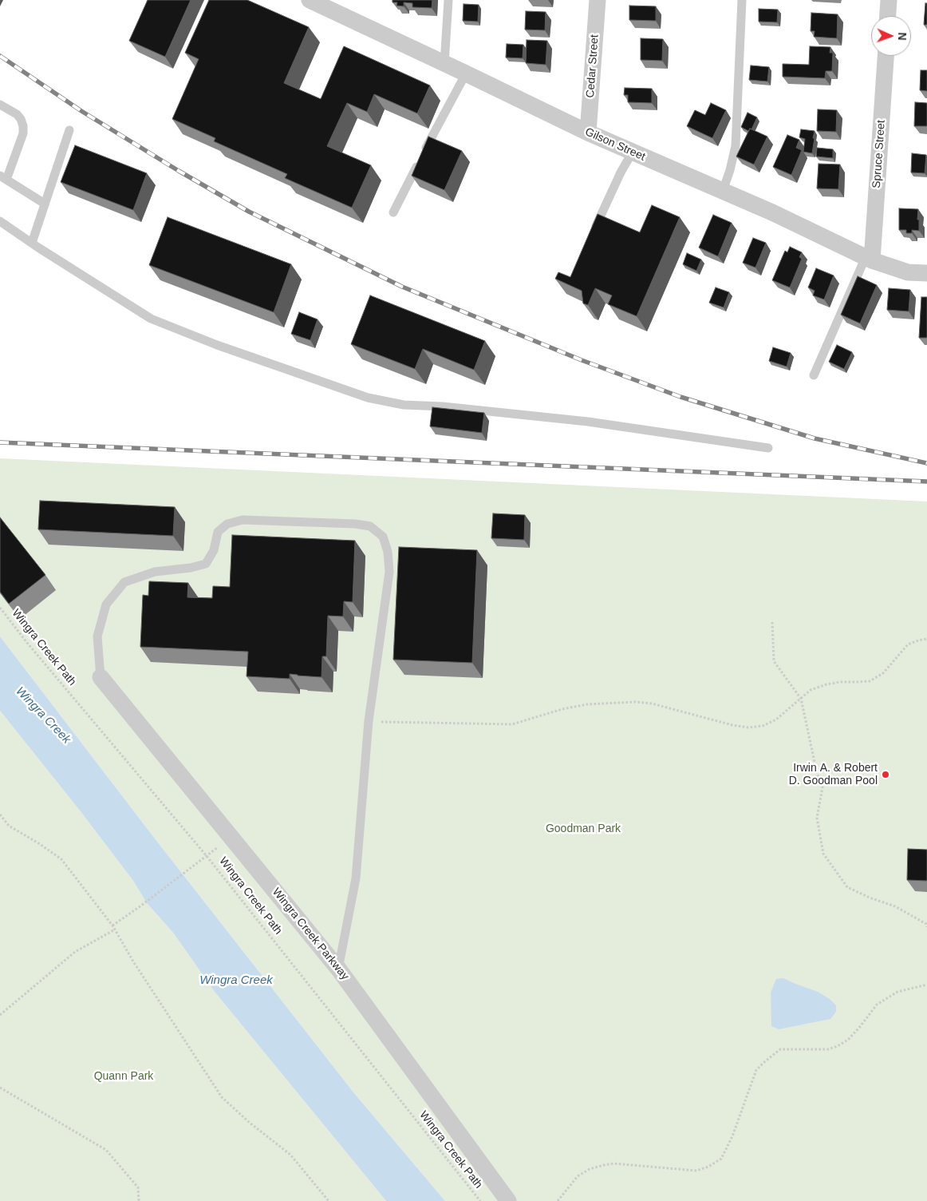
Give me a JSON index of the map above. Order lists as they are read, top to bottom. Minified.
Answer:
{"streets":{"street":["Cedar Street","Gilson Street","Spruce Street","Wingra Creek Parkway"],"path":["Wingra Creek Path"]},"crossings":[["Cedar Street","Gilson Street"],["Gilson Street","Spruce Street"]],"water":["Wingra Creek"],"parks":["Goodman Park","Quann Park"],"places":["Irwin A. & Robert D. Goodman Pool"],"north":"right"}
